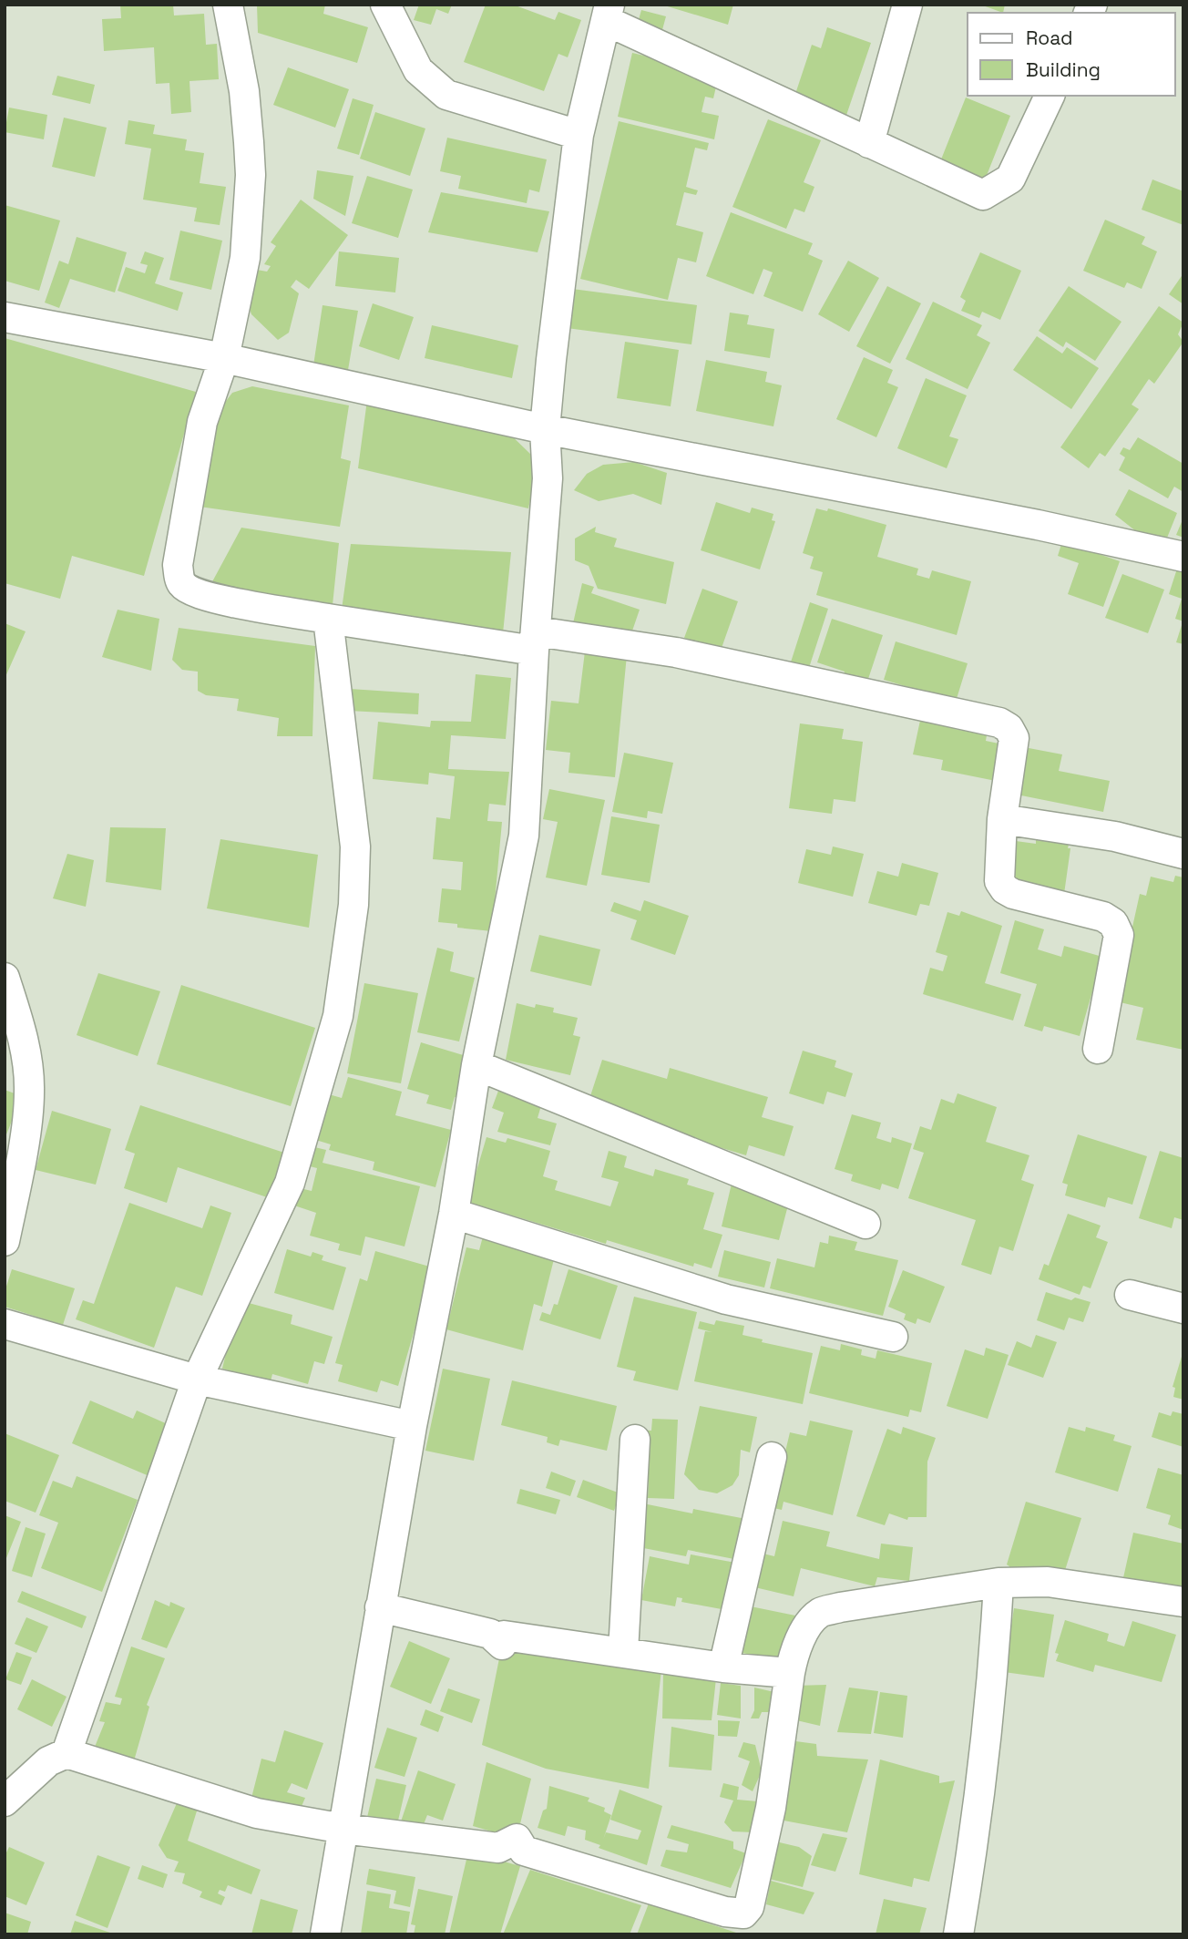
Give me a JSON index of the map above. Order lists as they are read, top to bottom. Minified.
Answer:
{"legend":["Road","Building"]}
